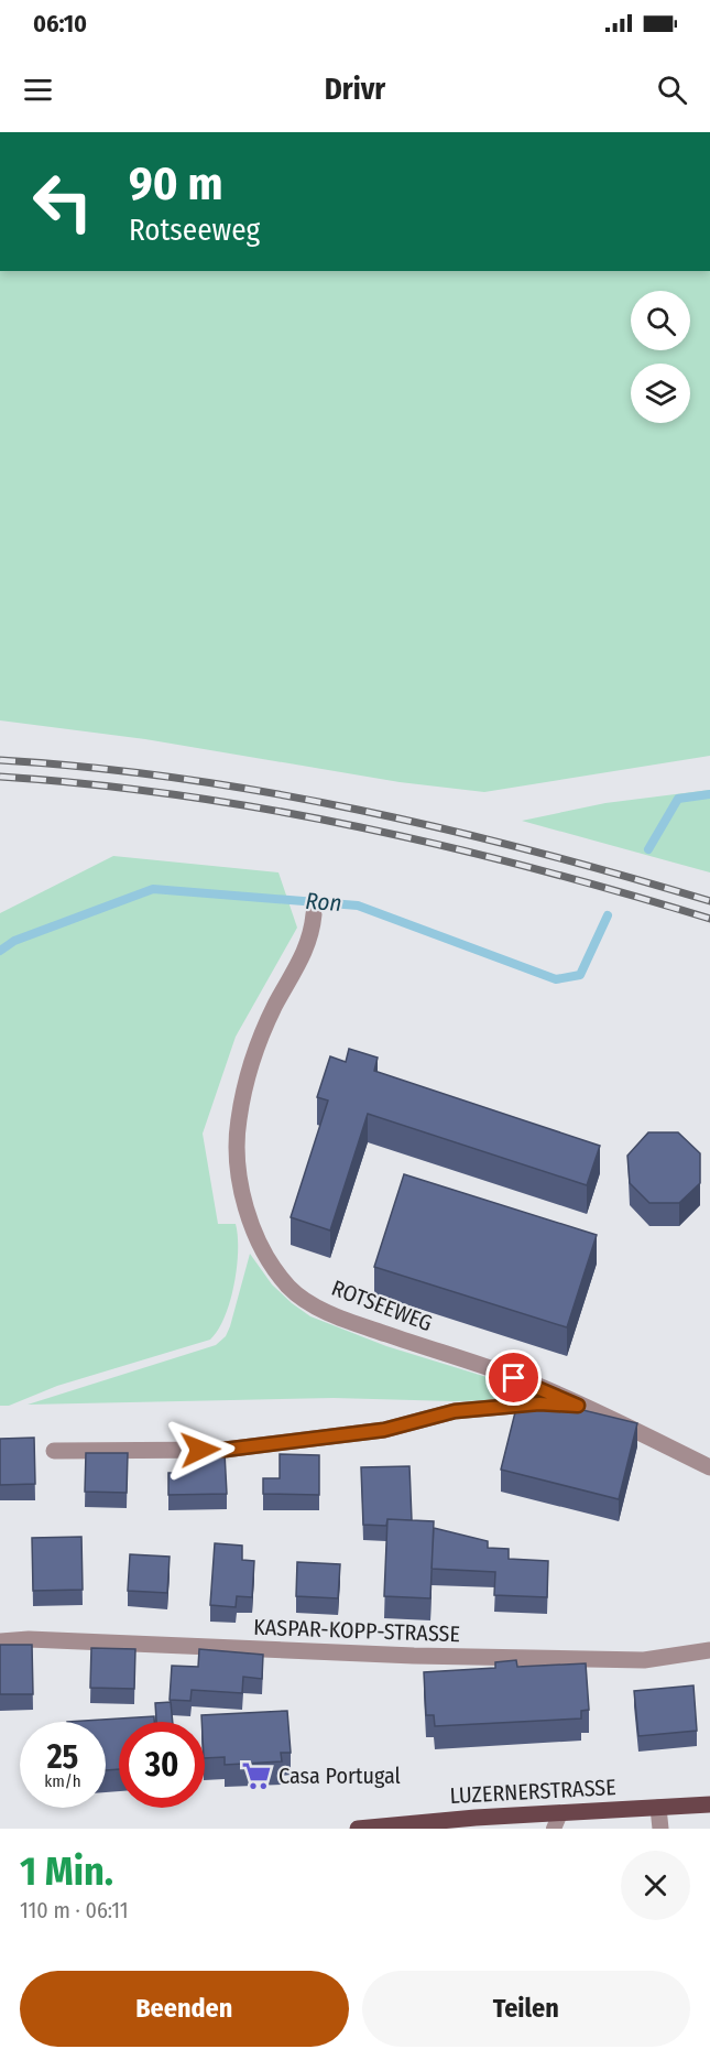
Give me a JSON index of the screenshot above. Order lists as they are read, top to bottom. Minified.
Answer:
{"streets":{"main road":["LUZERNERSTRASSE"],"street":["ROTSEEWEG","KASPAR-KOPP-STRASSE"]},"water":["Ron"],"places":{"supermarket":["Casa Portugal"]},"page":{"status":"06:10","header":"Drivr","turn":["90 m","Rotseeweg"],"speed":"25 km/h","limit":"30","heading":["1 Min.","110 m · 06:11"],"buttons":["Beenden","Teilen"]}}
